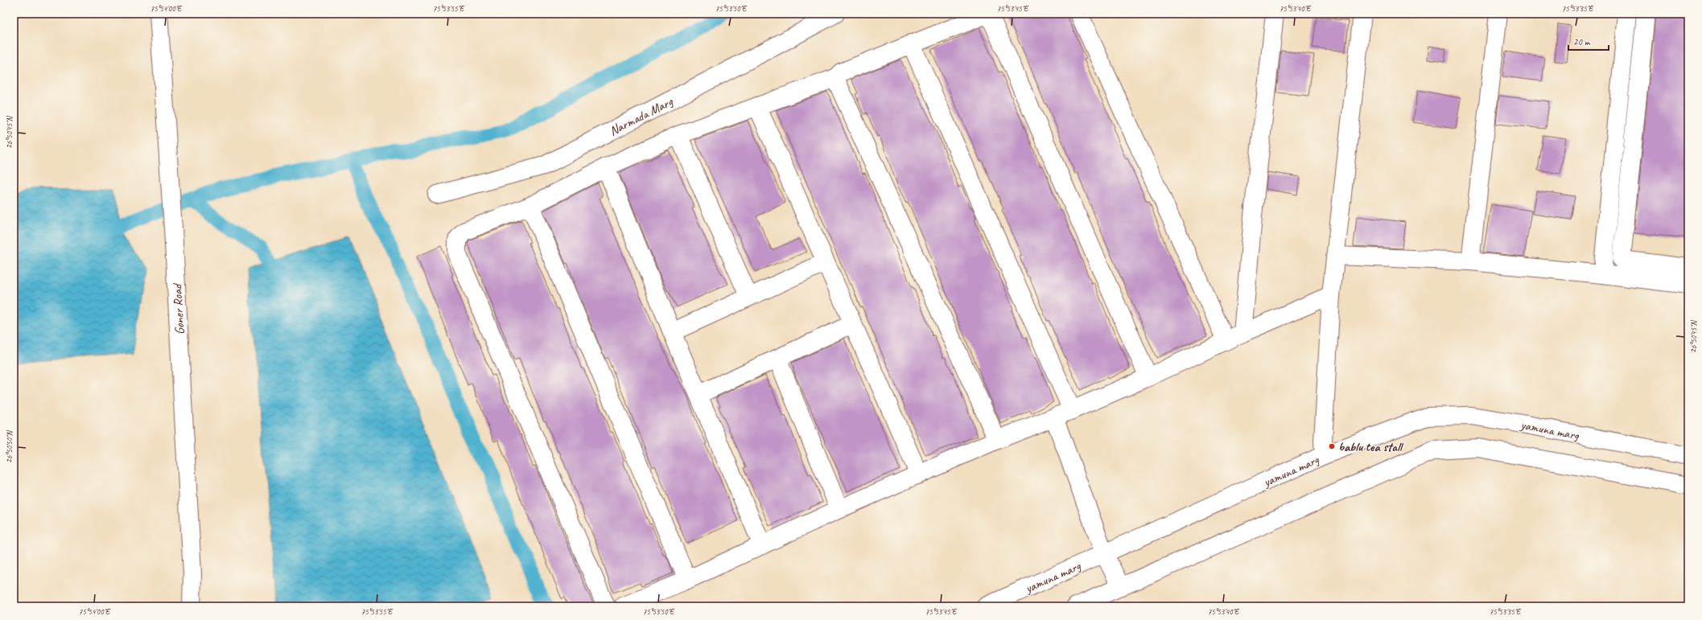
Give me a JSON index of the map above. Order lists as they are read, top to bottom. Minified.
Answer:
{"streets":{"street":["Narmada Marg","Goner Road","yamuna marg"]},"places":["bablu tea stall"],"scale_bar":"20 m","coordinates":["75°54'00\"E","75°53'55\"E","75°53'50\"E","75°53'45\"E","75°53'40\"E","75°53'35\"E","26°50'45\"N","26°50'50\"N"]}
